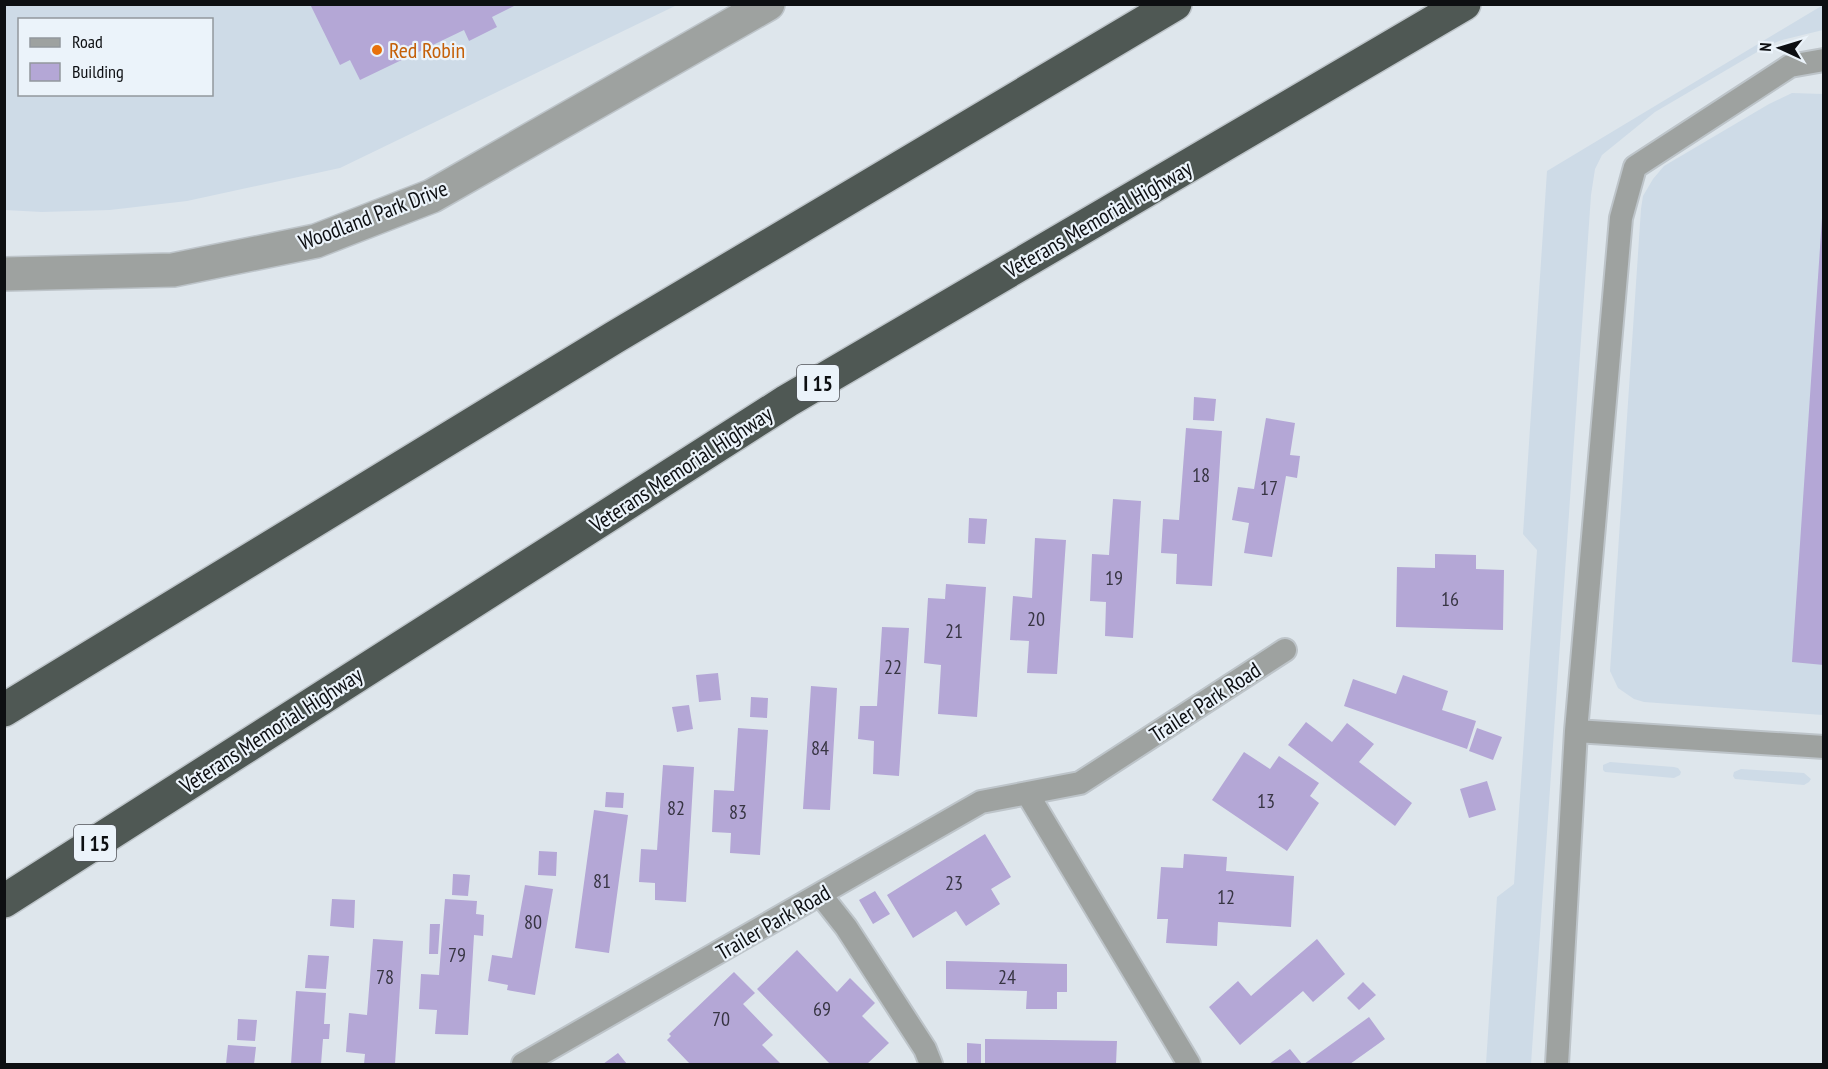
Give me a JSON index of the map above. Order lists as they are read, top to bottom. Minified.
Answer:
{"streets":{"highway":["Veterans Memorial Highway","I 15"],"street":["Woodland Park Drive"],"lane":["Trailer Park Road"]},"places":["Red Robin"],"house_numbers":["18","17","19","16","20","21","22","84","13","82","83","81","23","12","80","79","78","24","69","70"],"legend":["Road","Building"],"north":"left"}
